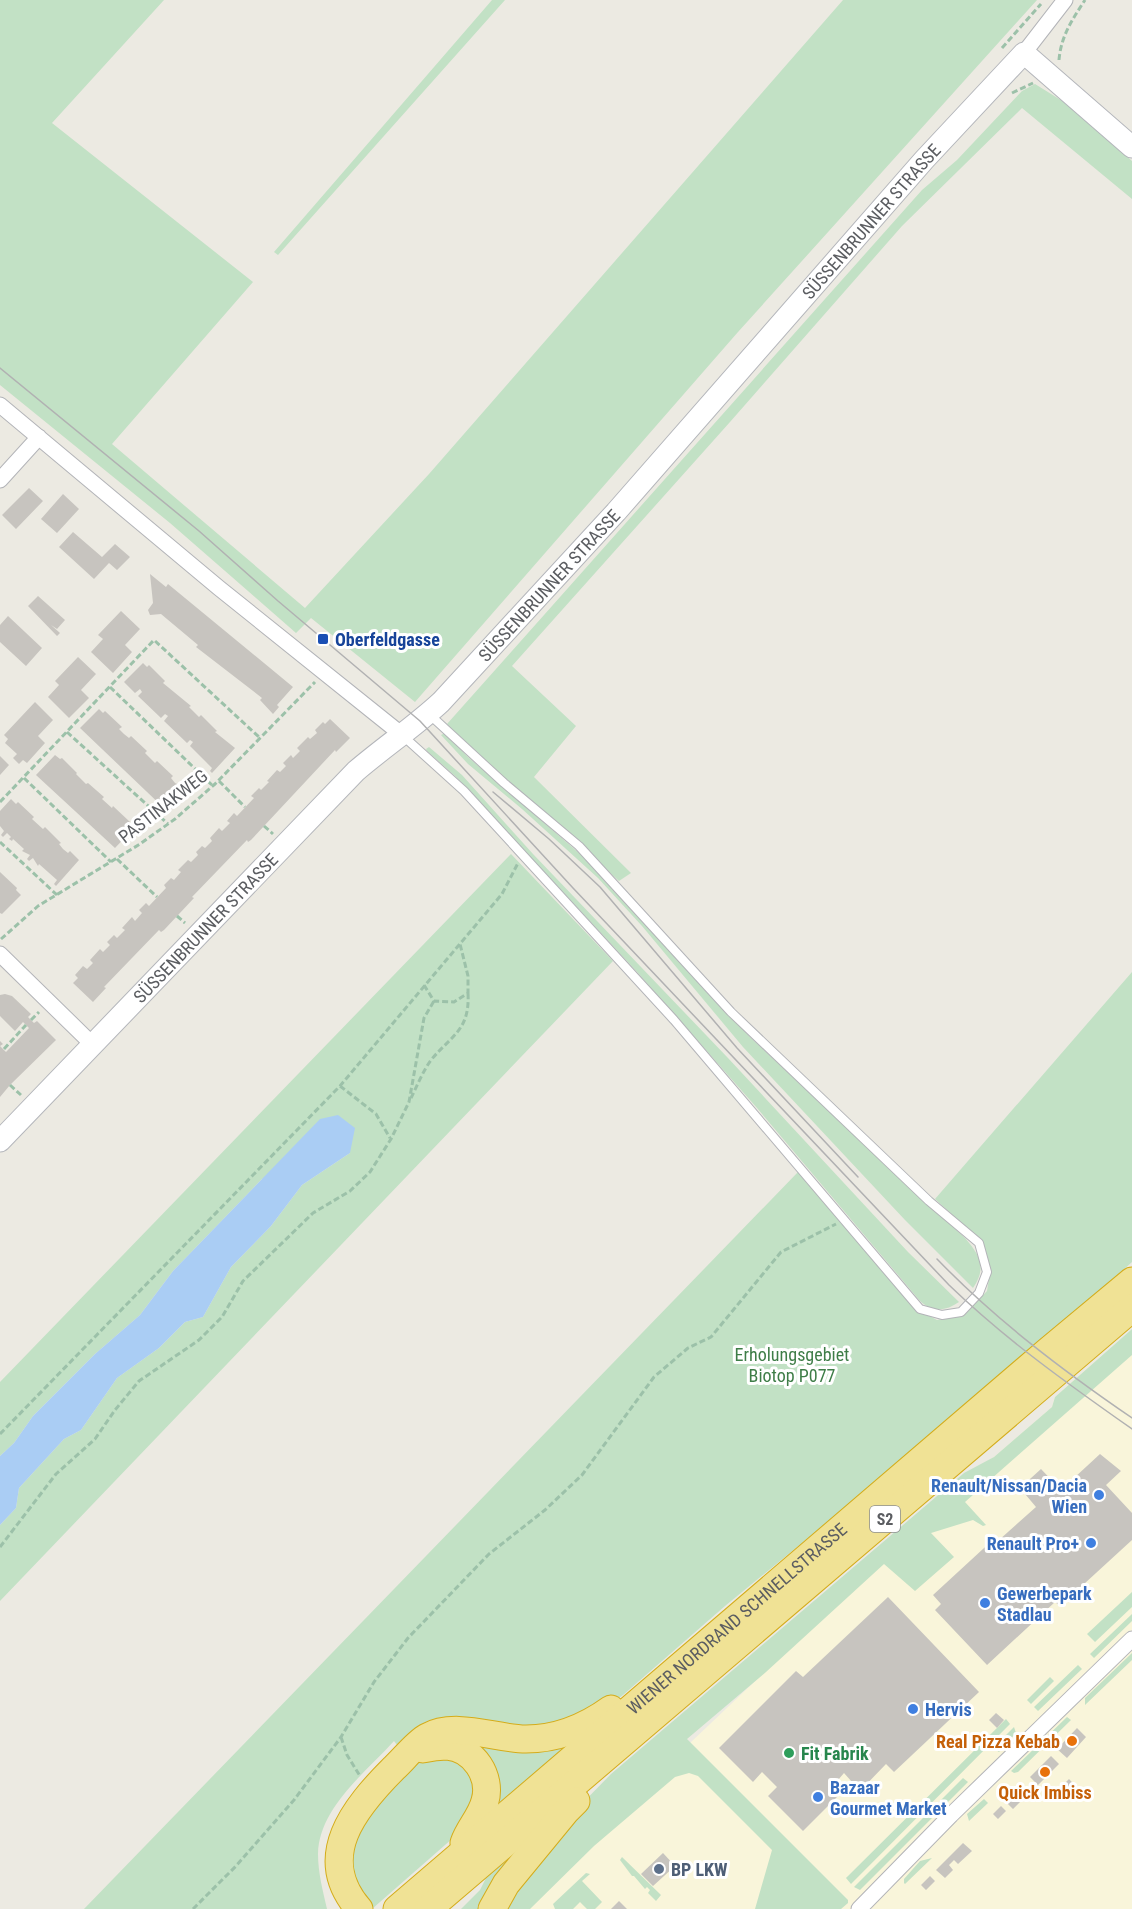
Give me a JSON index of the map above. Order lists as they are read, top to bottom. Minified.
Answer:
{"streets":{"highway":["S2","WIENER NORDRAND SCHNELLSTRASSE"],"street":["SÜSSENBRUNNER STRASSE"],"path":["PASTINAKWEG"]},"parks":["Erholungsgebiet Biotop P077"],"places":{"transit":["Oberfeldgasse"],"other":["Renault/Nissan/Dacia Wien","Renault Pro+","Gewerbepark Stadlau","Hervis","Real Pizza Kebab","Fit Fabrik","Quick Imbiss","Bazaar Gourmet Market","BP LKW"]}}
